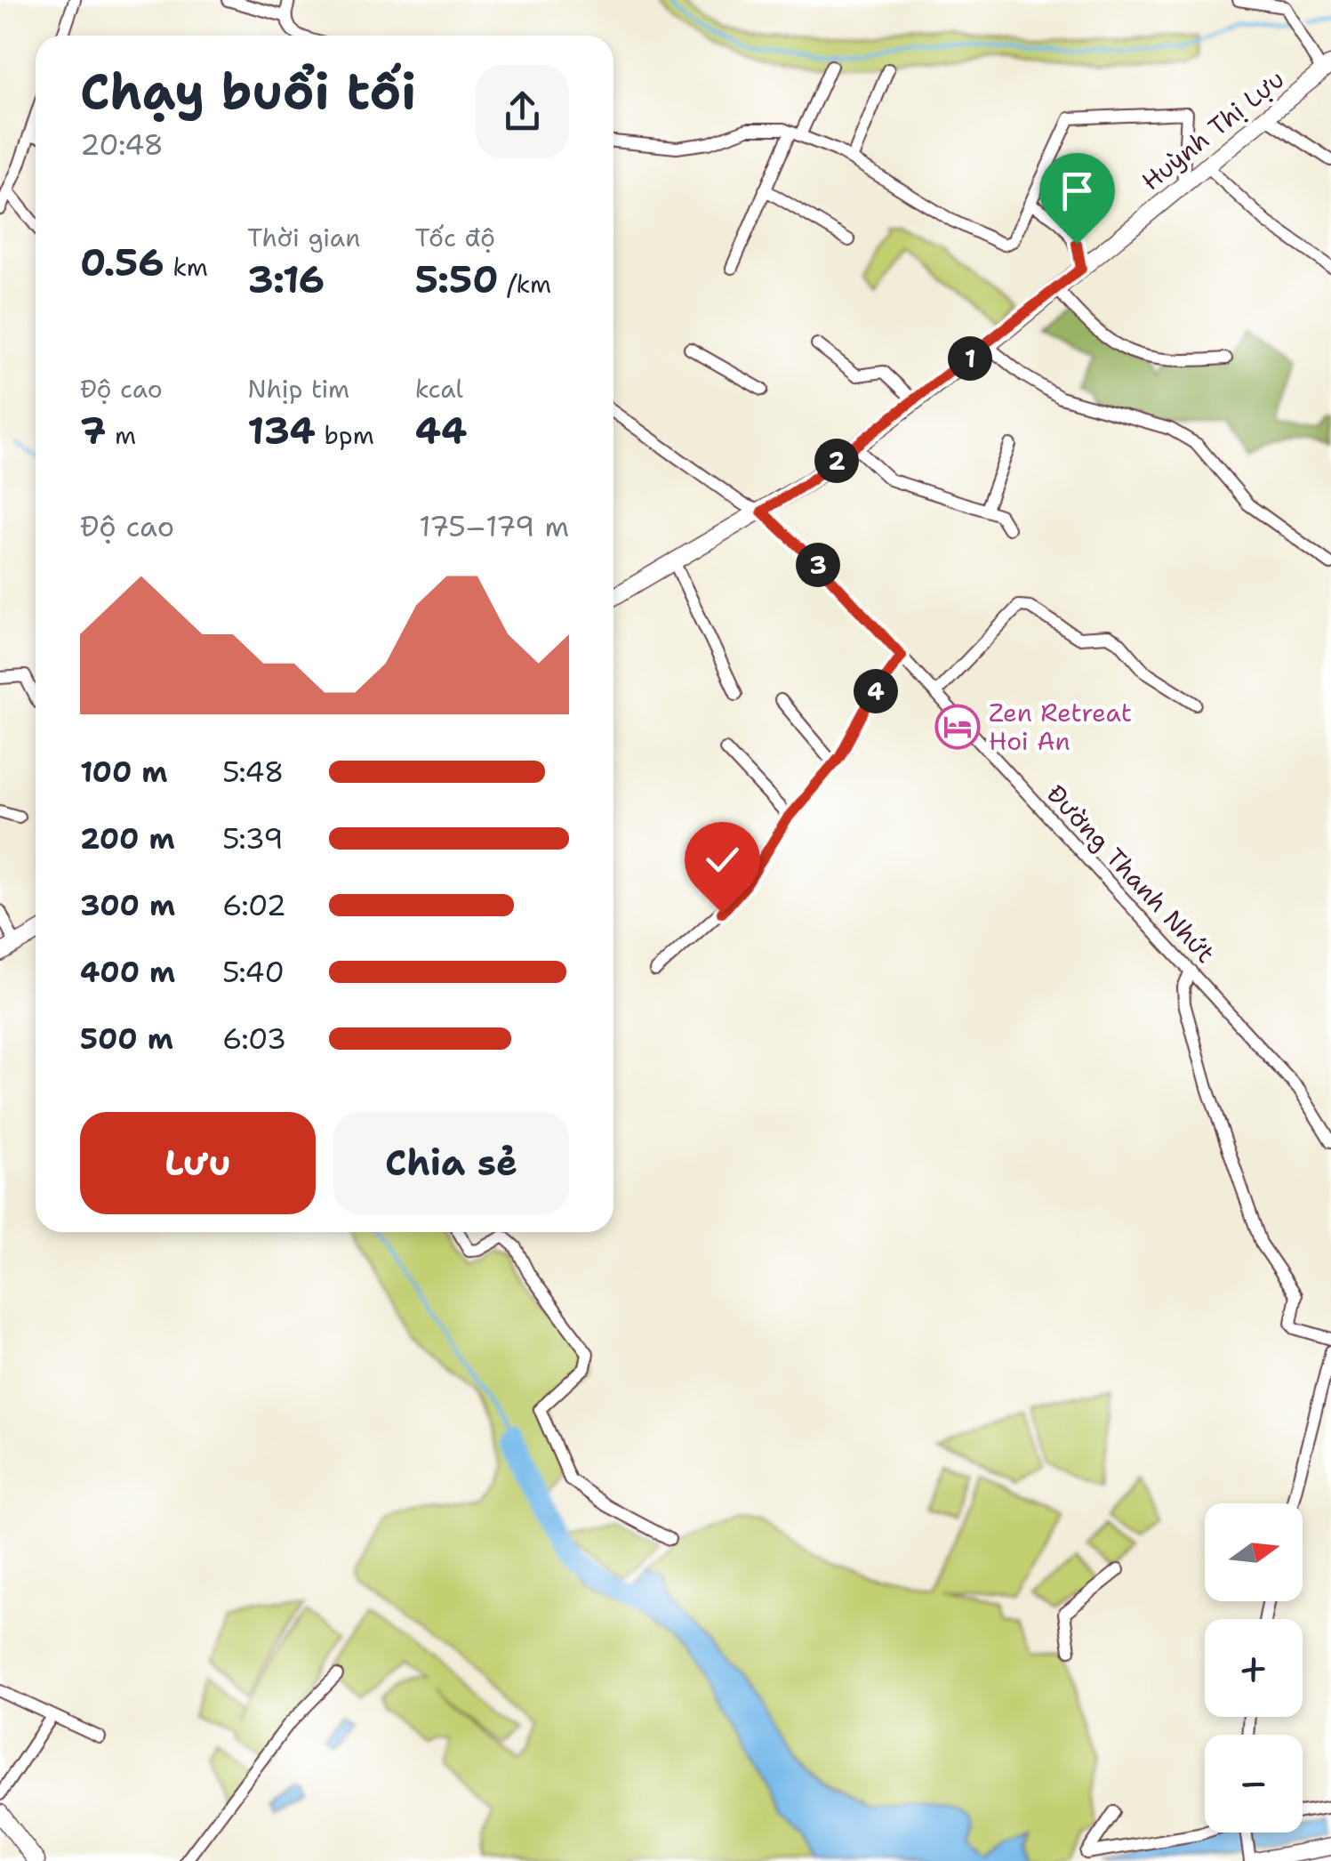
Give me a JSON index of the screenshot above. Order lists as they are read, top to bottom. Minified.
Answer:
{"streets":{"street":["Huỳnh Thị Lựu","Đường Thanh Nhứt"]},"crossings":[["Huỳnh Thị Lựu","Đường Thanh Nhứt"]],"places":{"hotel":["Zen Retreat Hoi An"]},"north":"right","page":{"heading":["Chạy buổi tối","20:48"],"stats":[["0.56 km"],["Thời gian","3:16"],["Tốc độ","5:50 /km"],["Độ cao","7 m"],["Nhịp tim","134 bpm"],["kcal","44"]],"pins":["1","2","3","4"],"chart":["Độ cao","175–179 m"],"list":[{"name":"100 m","note":"5:48"},{"name":"200 m","note":"5:39"},{"name":"300 m","note":"6:02"},{"name":"400 m","note":"5:40"},{"name":"500 m","note":"6:03"}],"buttons":["Lưu","Chia sẻ"],"map_buttons":["+","−"]}}
